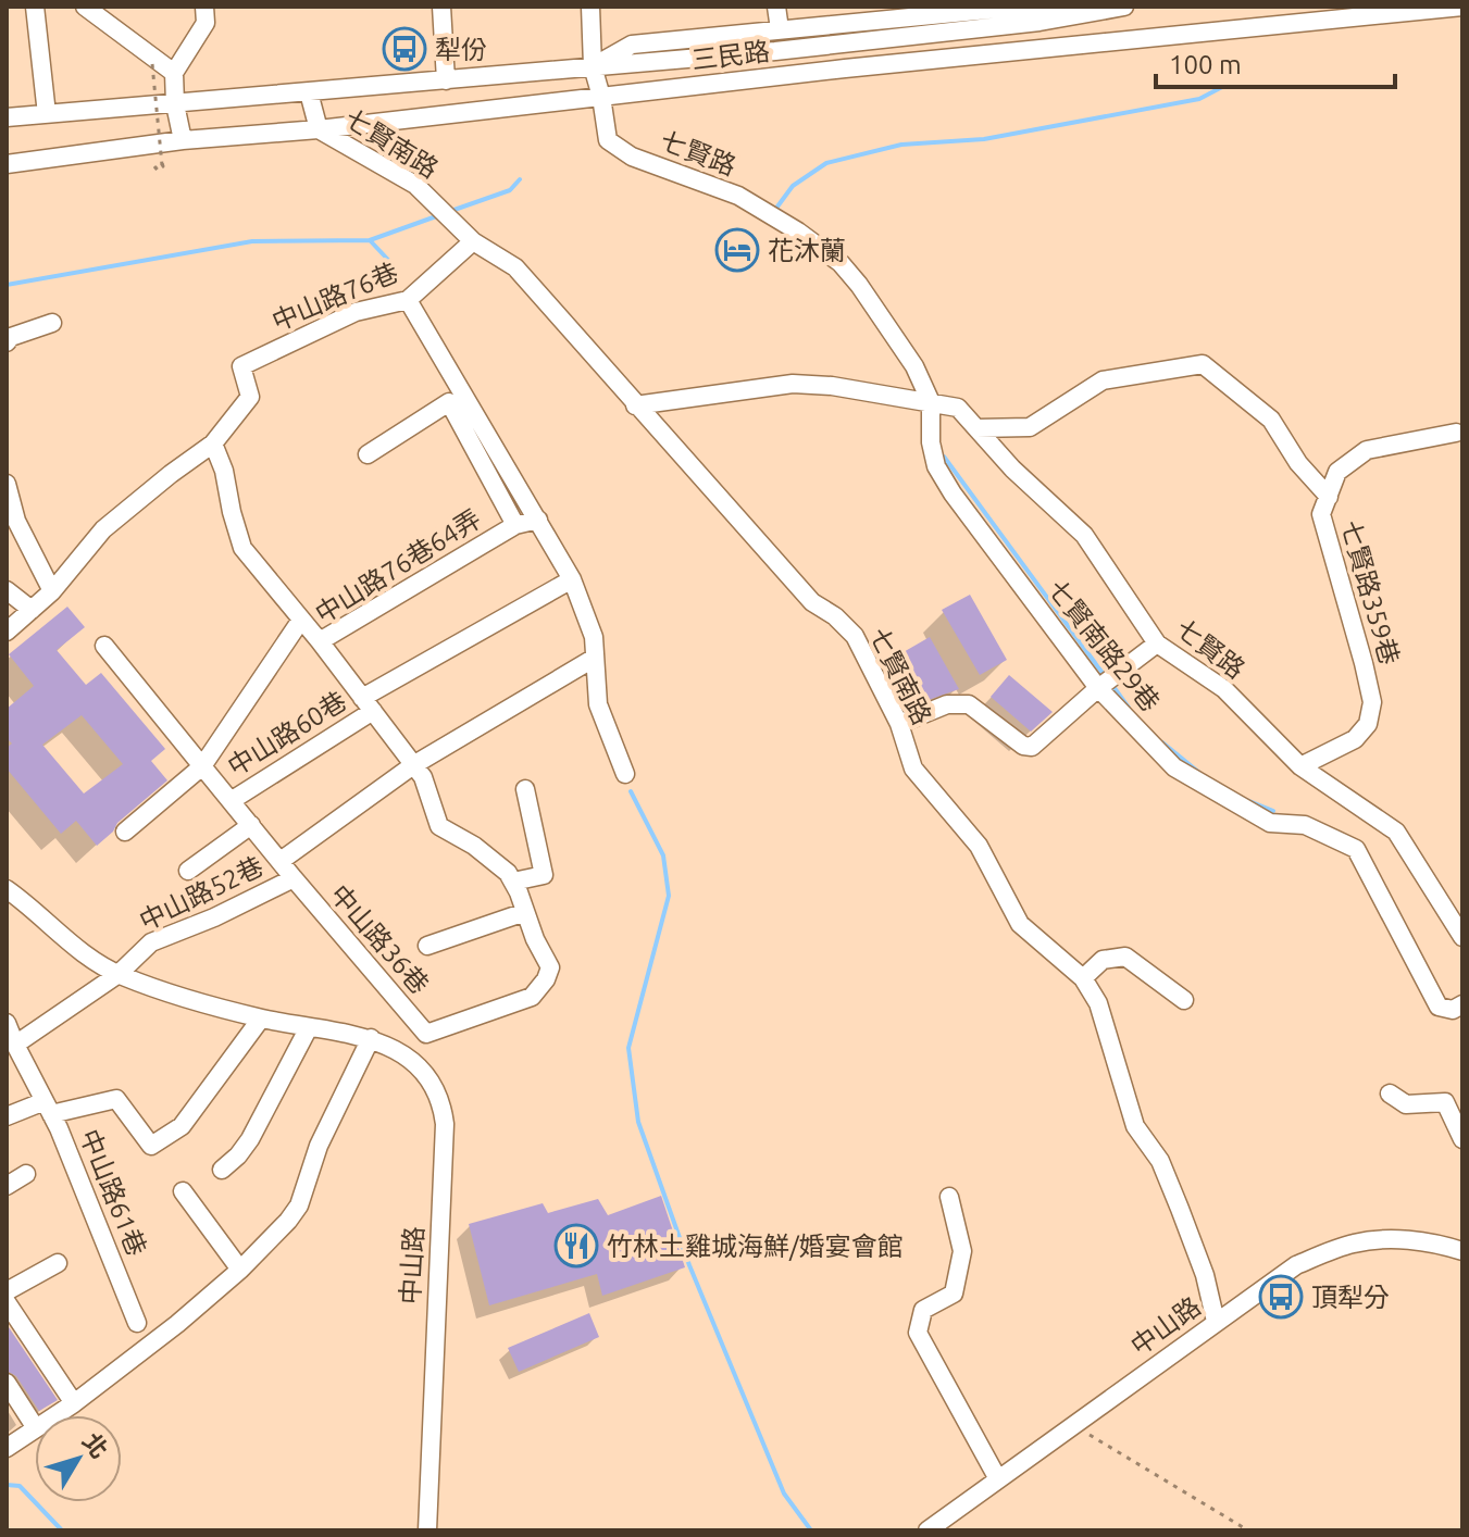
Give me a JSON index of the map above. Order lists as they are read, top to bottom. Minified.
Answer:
{"streets":{"street":["三民路","七賢南路","七賢路","中山路76巷","中山路76巷64弄","七賢路359巷","七賢南路29巷","中山路60巷","中山路52巷","中山路36巷","中山路61巷","中山路"]},"crossings":[["三民路","七賢南路"],["三民路","七賢路"],["七賢南路","七賢路"],["七賢南路","中山路76巷"],["七賢南路","中山路"],["七賢路","七賢路359巷"],["七賢路","七賢南路29巷"],["中山路76巷64弄","中山路60巷"],["中山路76巷64弄","中山路52巷"],["中山路76巷64弄","中山路36巷"],["中山路60巷","中山路52巷"],["中山路52巷","中山路36巷"],["中山路52巷","中山路"],["中山路36巷","中山路"],["中山路61巷","中山路"]],"places":{"bus stop":["犁份","頂犁分"],"hotel":["花沐蘭"],"restaurant":["竹林土雞城海鮮/婚宴會館"]},"scale_bar":"100 m","north":"top right"}
